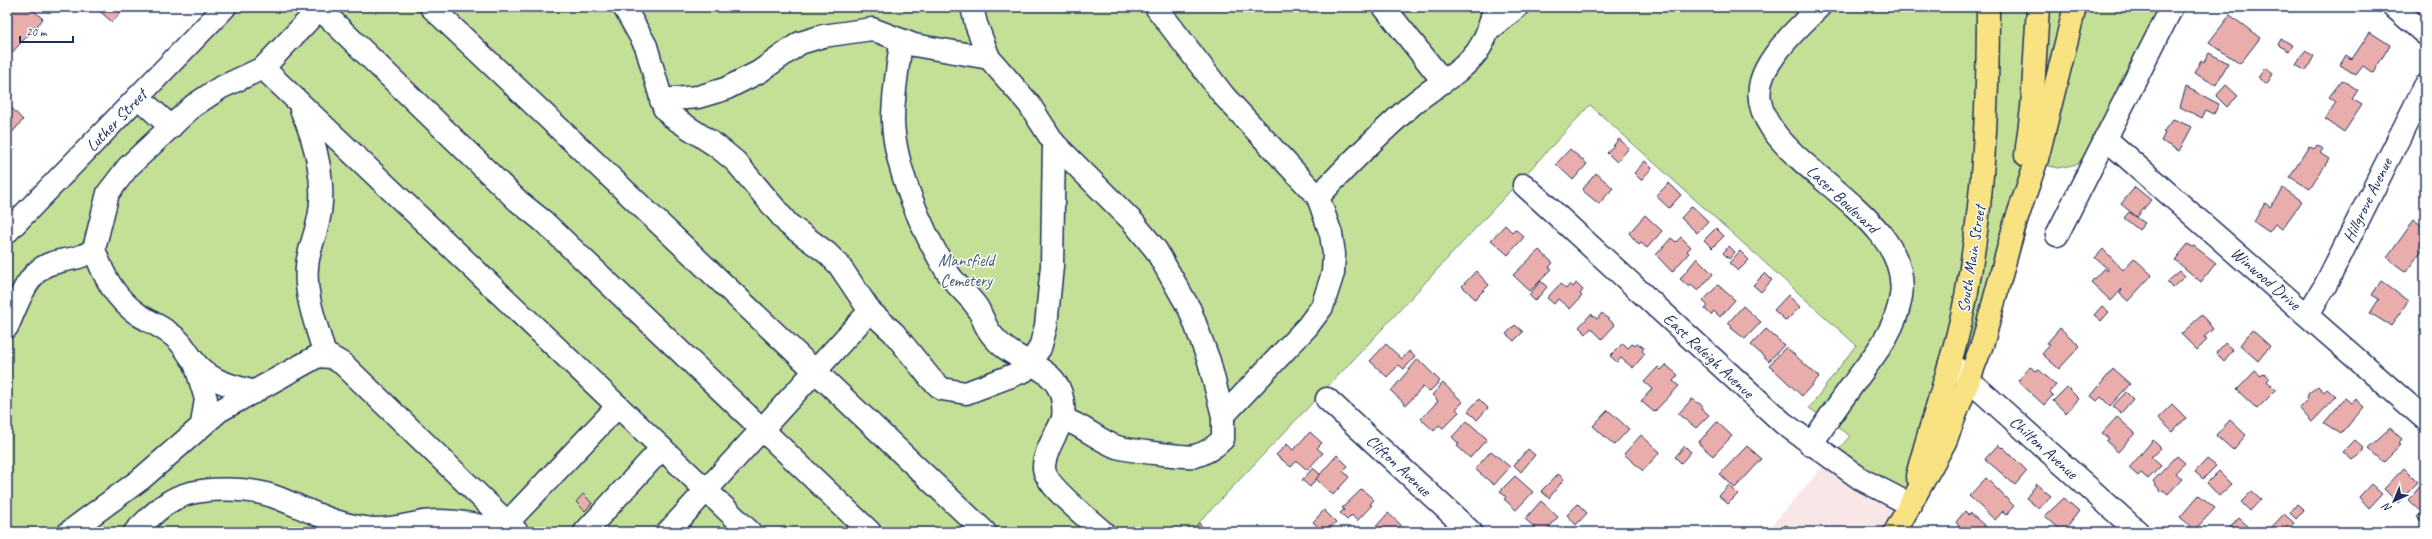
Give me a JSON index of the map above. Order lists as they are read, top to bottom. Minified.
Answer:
{"streets":{"highway":["South Main Street"],"street":["Luther Street","Laser Boulevard","Hillgrove Avenue","Winwood Drive","East Raleigh Avenue","Chilton Avenue","Clifton Avenue"]},"crossings":[["Laser Boulevard","East Raleigh Avenue"],["Hillgrove Avenue","Winwood Drive"],["South Main Street","East Raleigh Avenue"],["South Main Street","Chilton Avenue"]],"parks":["Mansfield Cemetery"],"scale_bar":"20 m","north":"bottom left"}
